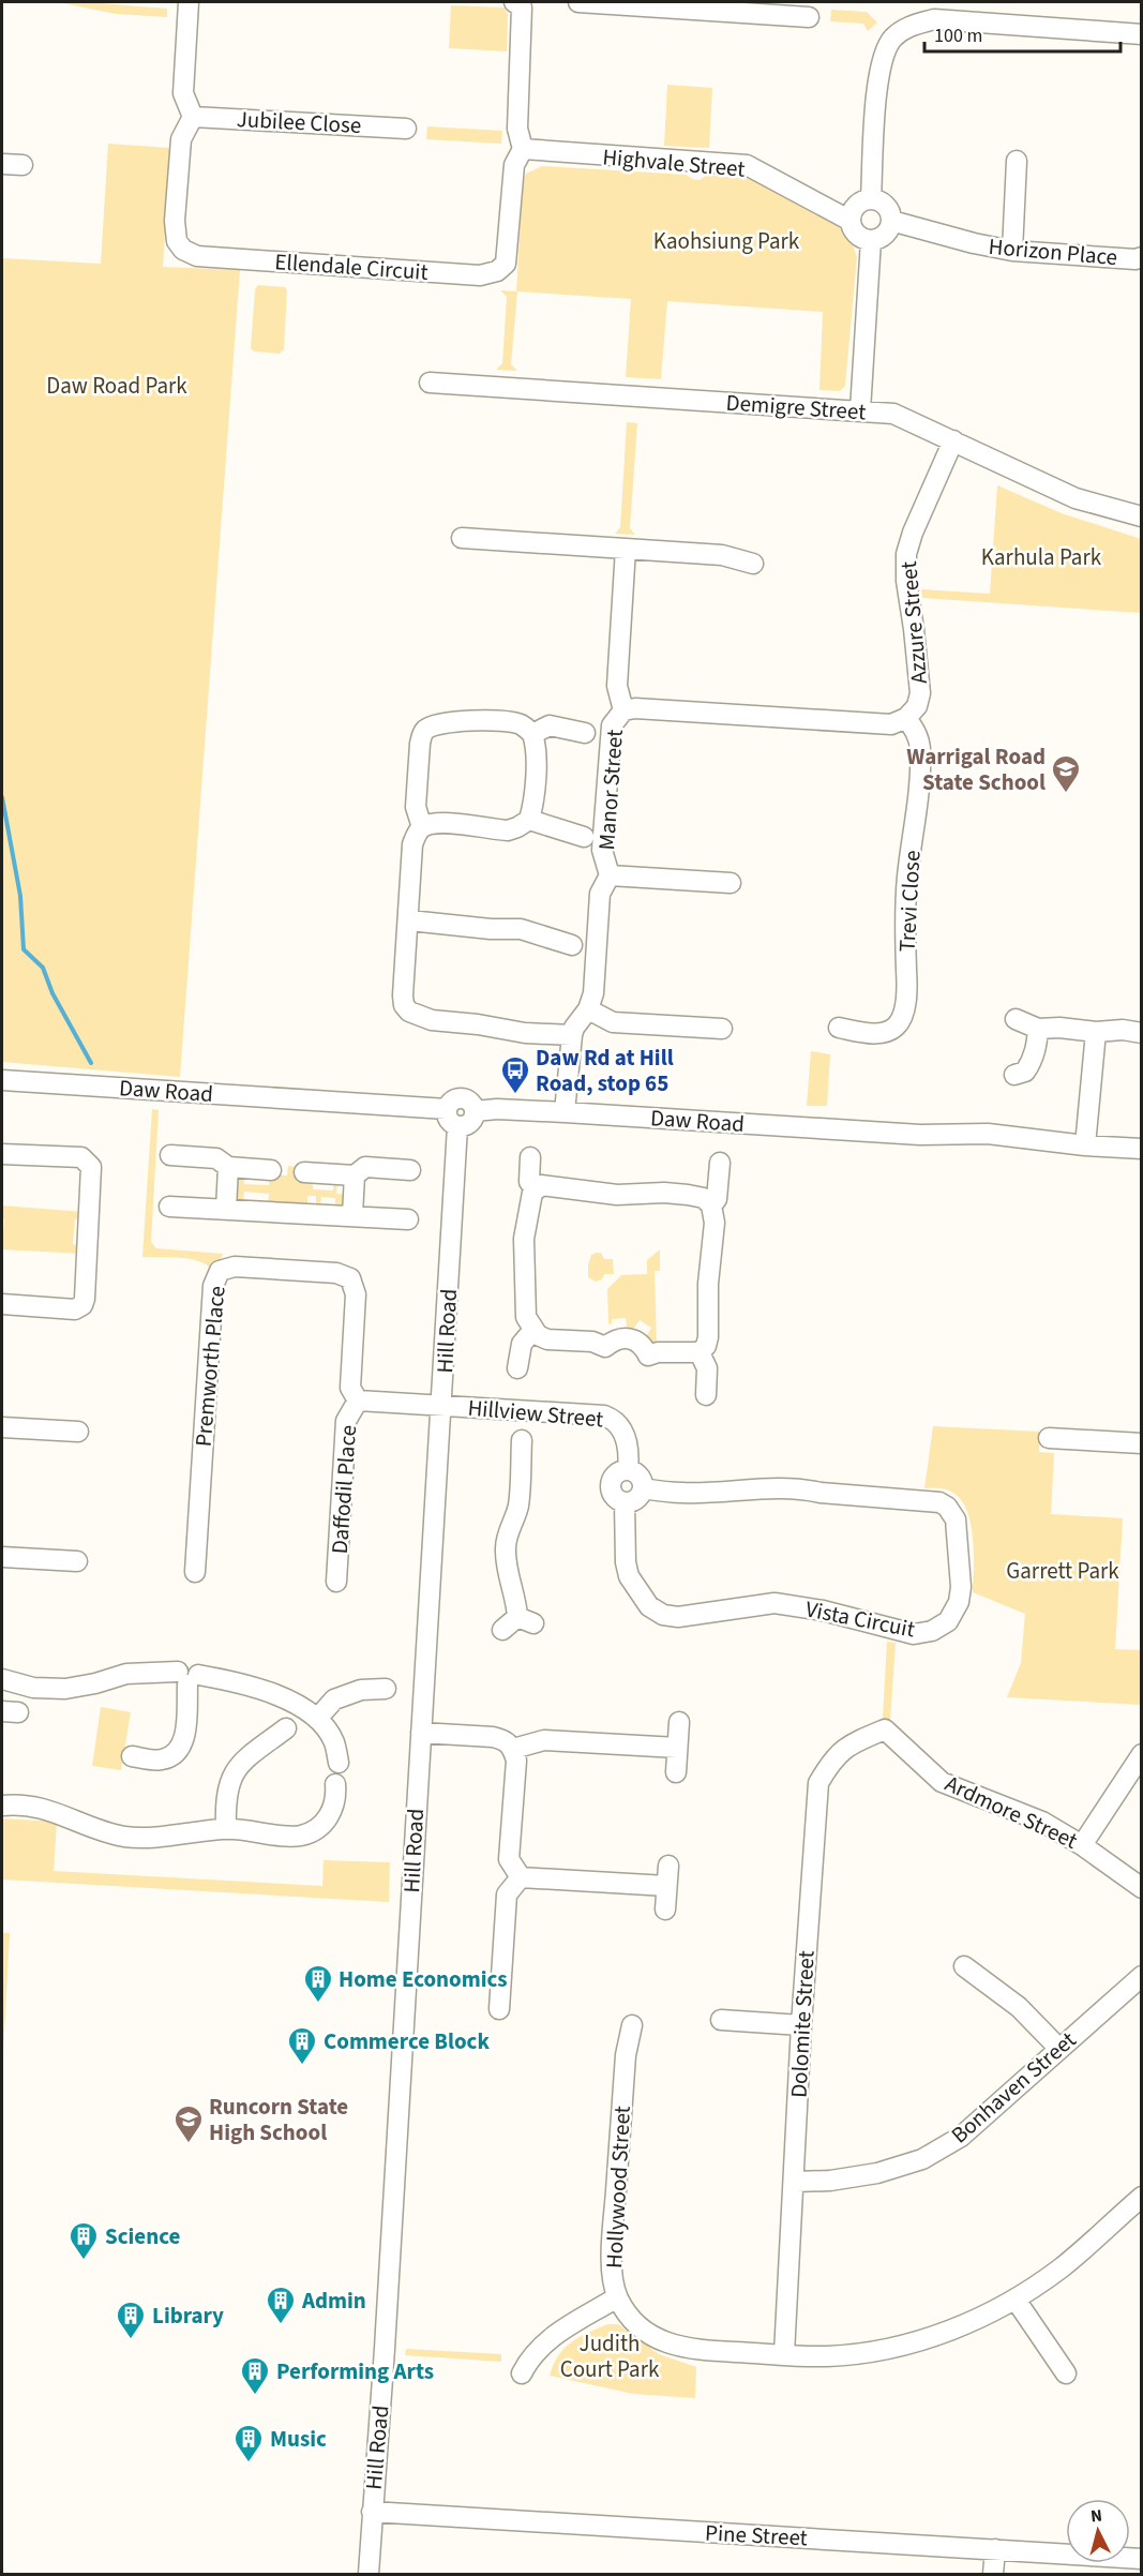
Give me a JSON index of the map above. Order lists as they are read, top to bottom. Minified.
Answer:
{"streets":{"street":["Jubilee Close","Highvale Street","Horizon Place","Ellendale Circuit","Demigre Street","Azzure Street","Manor Street","Trevi Close","Daw Road","Hill Road","Premworth Place","Hillview Street","Daffodil Place","Vista Circuit","Ardmore Street","Dolomite Street","Bonhaven Street","Hollywood Street","Pine Street"]},"crossings":[["Jubilee Close","Ellendale Circuit"],["Highvale Street","Horizon Place"],["Highvale Street","Ellendale Circuit"],["Demigre Street","Azzure Street"],["Azzure Street","Manor Street"],["Azzure Street","Trevi Close"],["Manor Street","Daw Road"],["Daw Road","Hill Road"],["Hill Road","Hillview Street"],["Hill Road","Pine Street"],["Premworth Place","Daffodil Place"],["Hillview Street","Vista Circuit"],["Ardmore Street","Dolomite Street"],["Dolomite Street","Bonhaven Street"],["Dolomite Street","Hollywood Street"]],"parks":["Kaohsiung Park","Daw Road Park","Karhula Park","Garrett Park","Judith Court Park"],"places":{"school or university":["Warrigal Road State School","Runcorn State High School"],"bus stop":["Daw Rd at Hill Road, stop 65"],"building":["Home Economics","Commerce Block","Science","Admin","Library","Performing Arts","Music"]},"scale_bar":"100 m","north":"top"}
